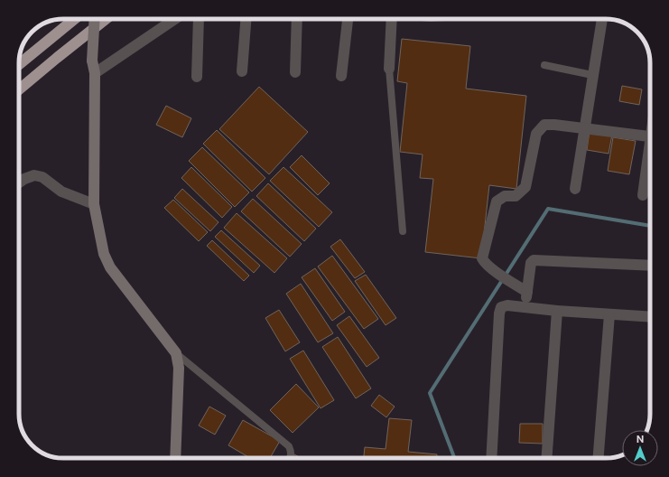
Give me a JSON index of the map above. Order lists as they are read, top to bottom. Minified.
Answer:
{"north":"top"}
